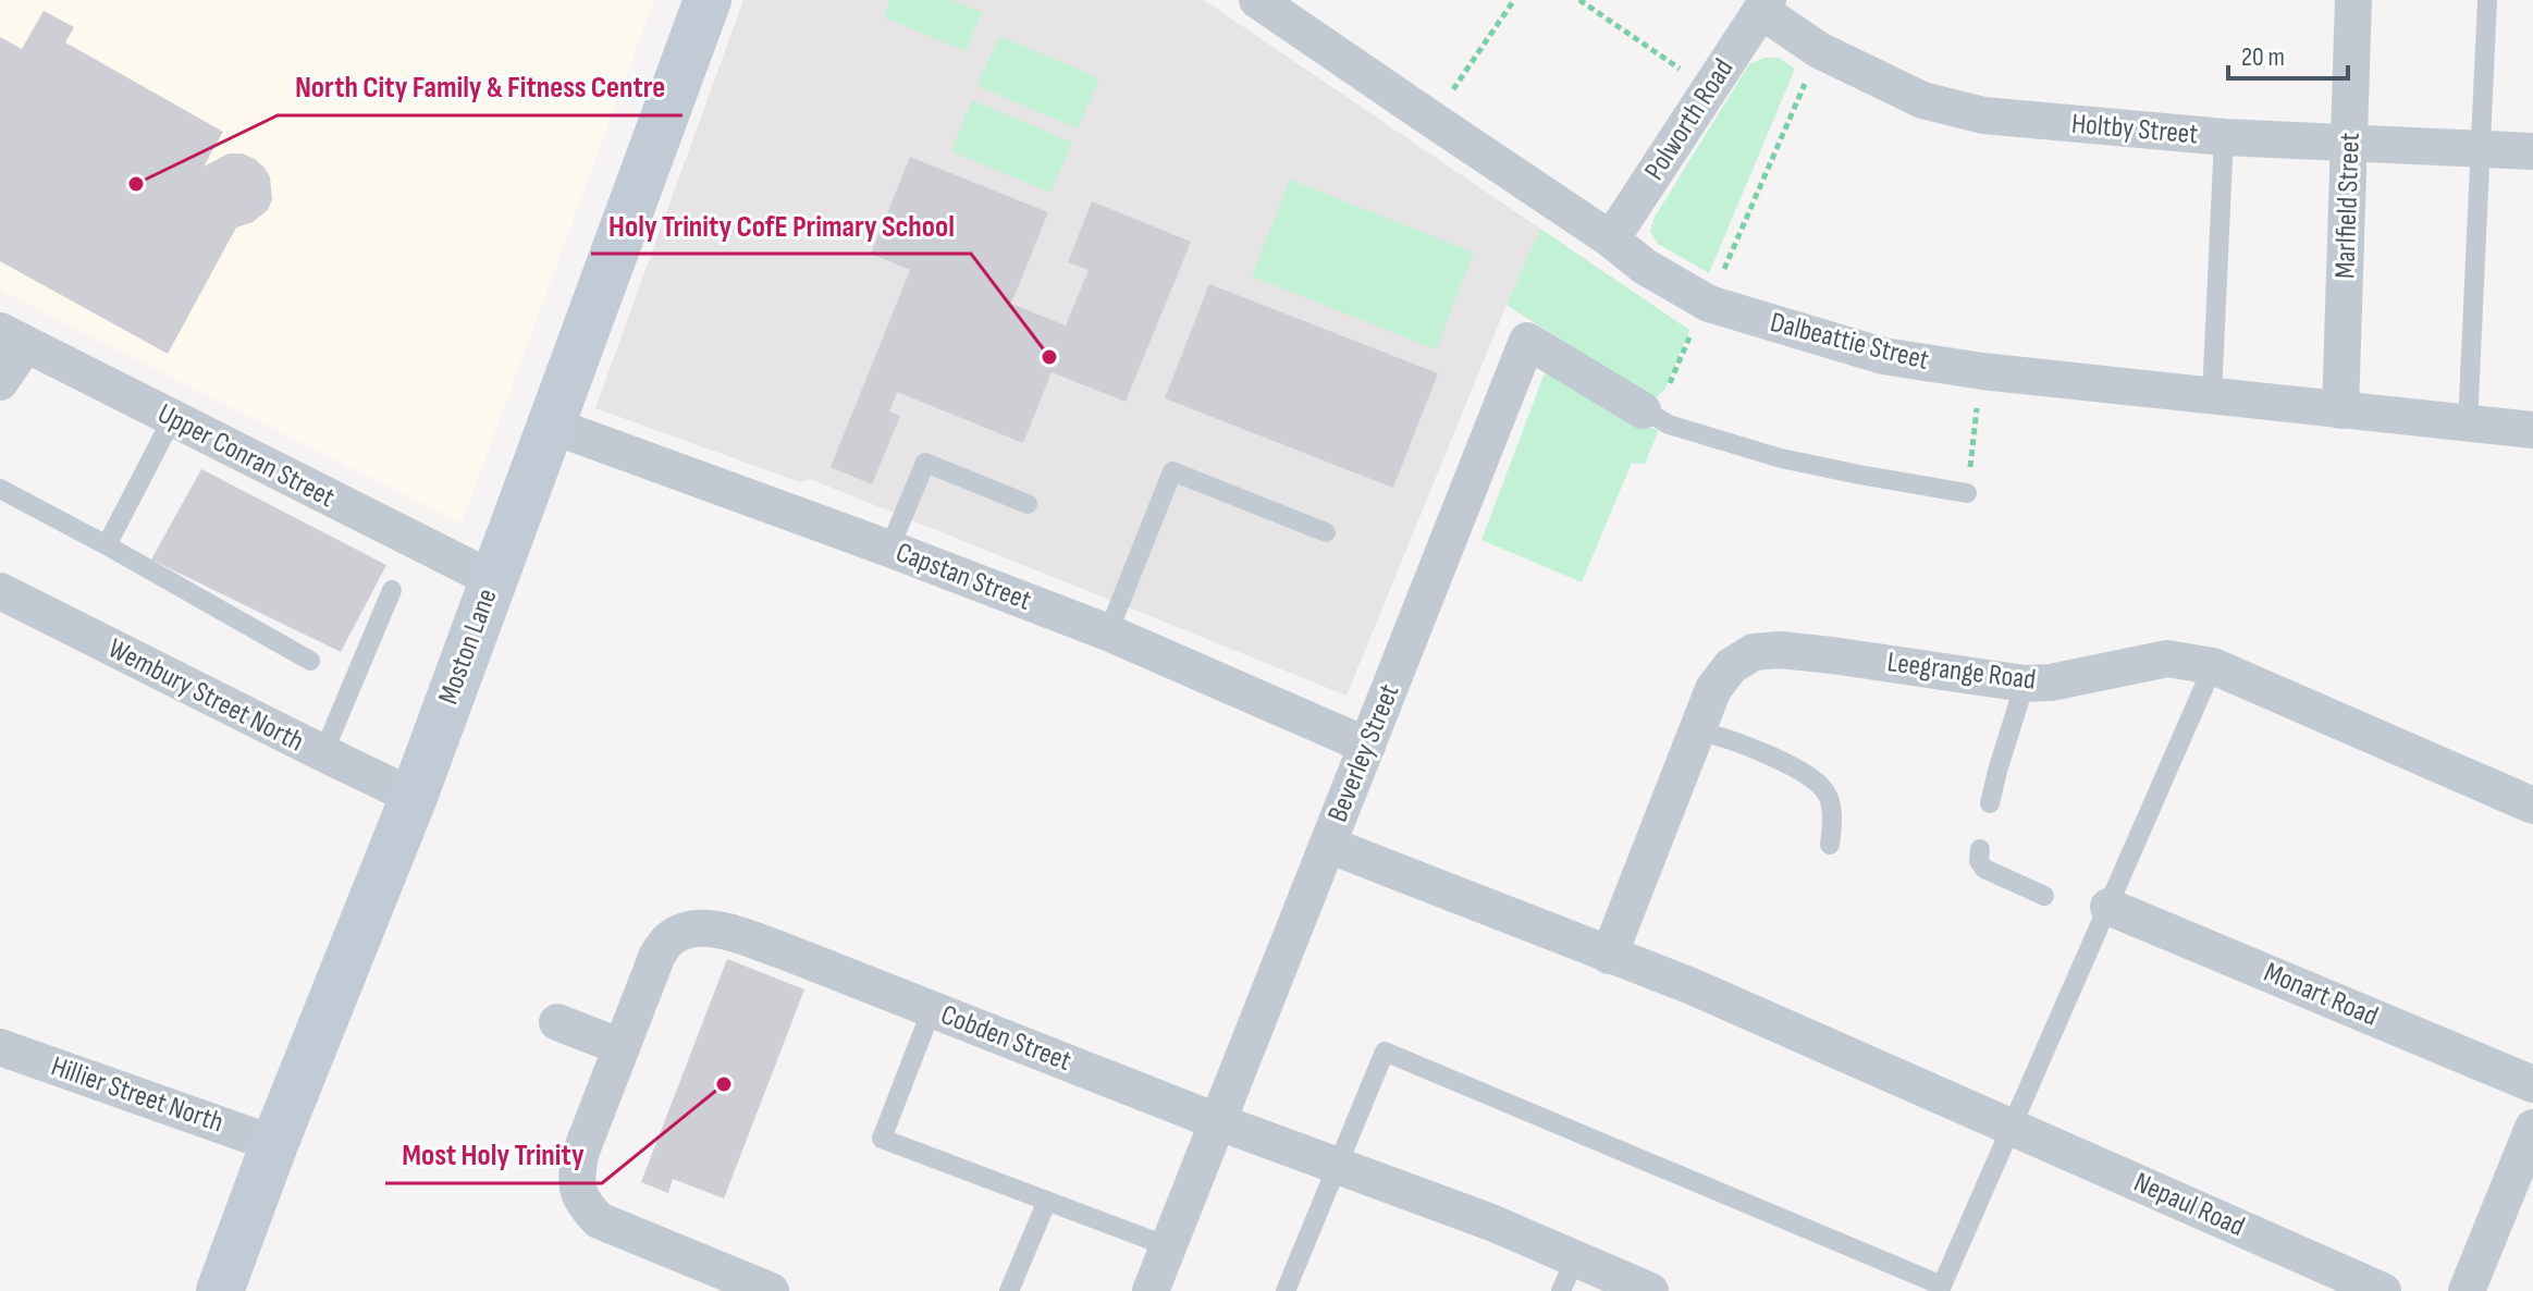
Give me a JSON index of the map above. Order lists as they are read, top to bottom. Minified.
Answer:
{"streets":{"street":["Polworth Road","Holtby Street","Marlfield Street","Dalbeattie Street","Upper Conran Street","Capstan Street","Moston Lane","Leegrange Road","Wembury Street North","Beverley Street","Monart Road","Cobden Street","Hillier Street North","Nepaul Road"]},"crossings":[["Polworth Road","Holtby Street"],["Polworth Road","Dalbeattie Street"],["Holtby Street","Marlfield Street"],["Marlfield Street","Dalbeattie Street"],["Upper Conran Street","Moston Lane"],["Capstan Street","Moston Lane"],["Capstan Street","Beverley Street"],["Moston Lane","Wembury Street North"],["Moston Lane","Hillier Street North"],["Leegrange Road","Nepaul Road"],["Beverley Street","Cobden Street"],["Beverley Street","Nepaul Road"]],"places":["North City Family & Fitness Centre","Holy Trinity CofE Primary School","Most Holy Trinity"],"scale_bar":"20 m"}
